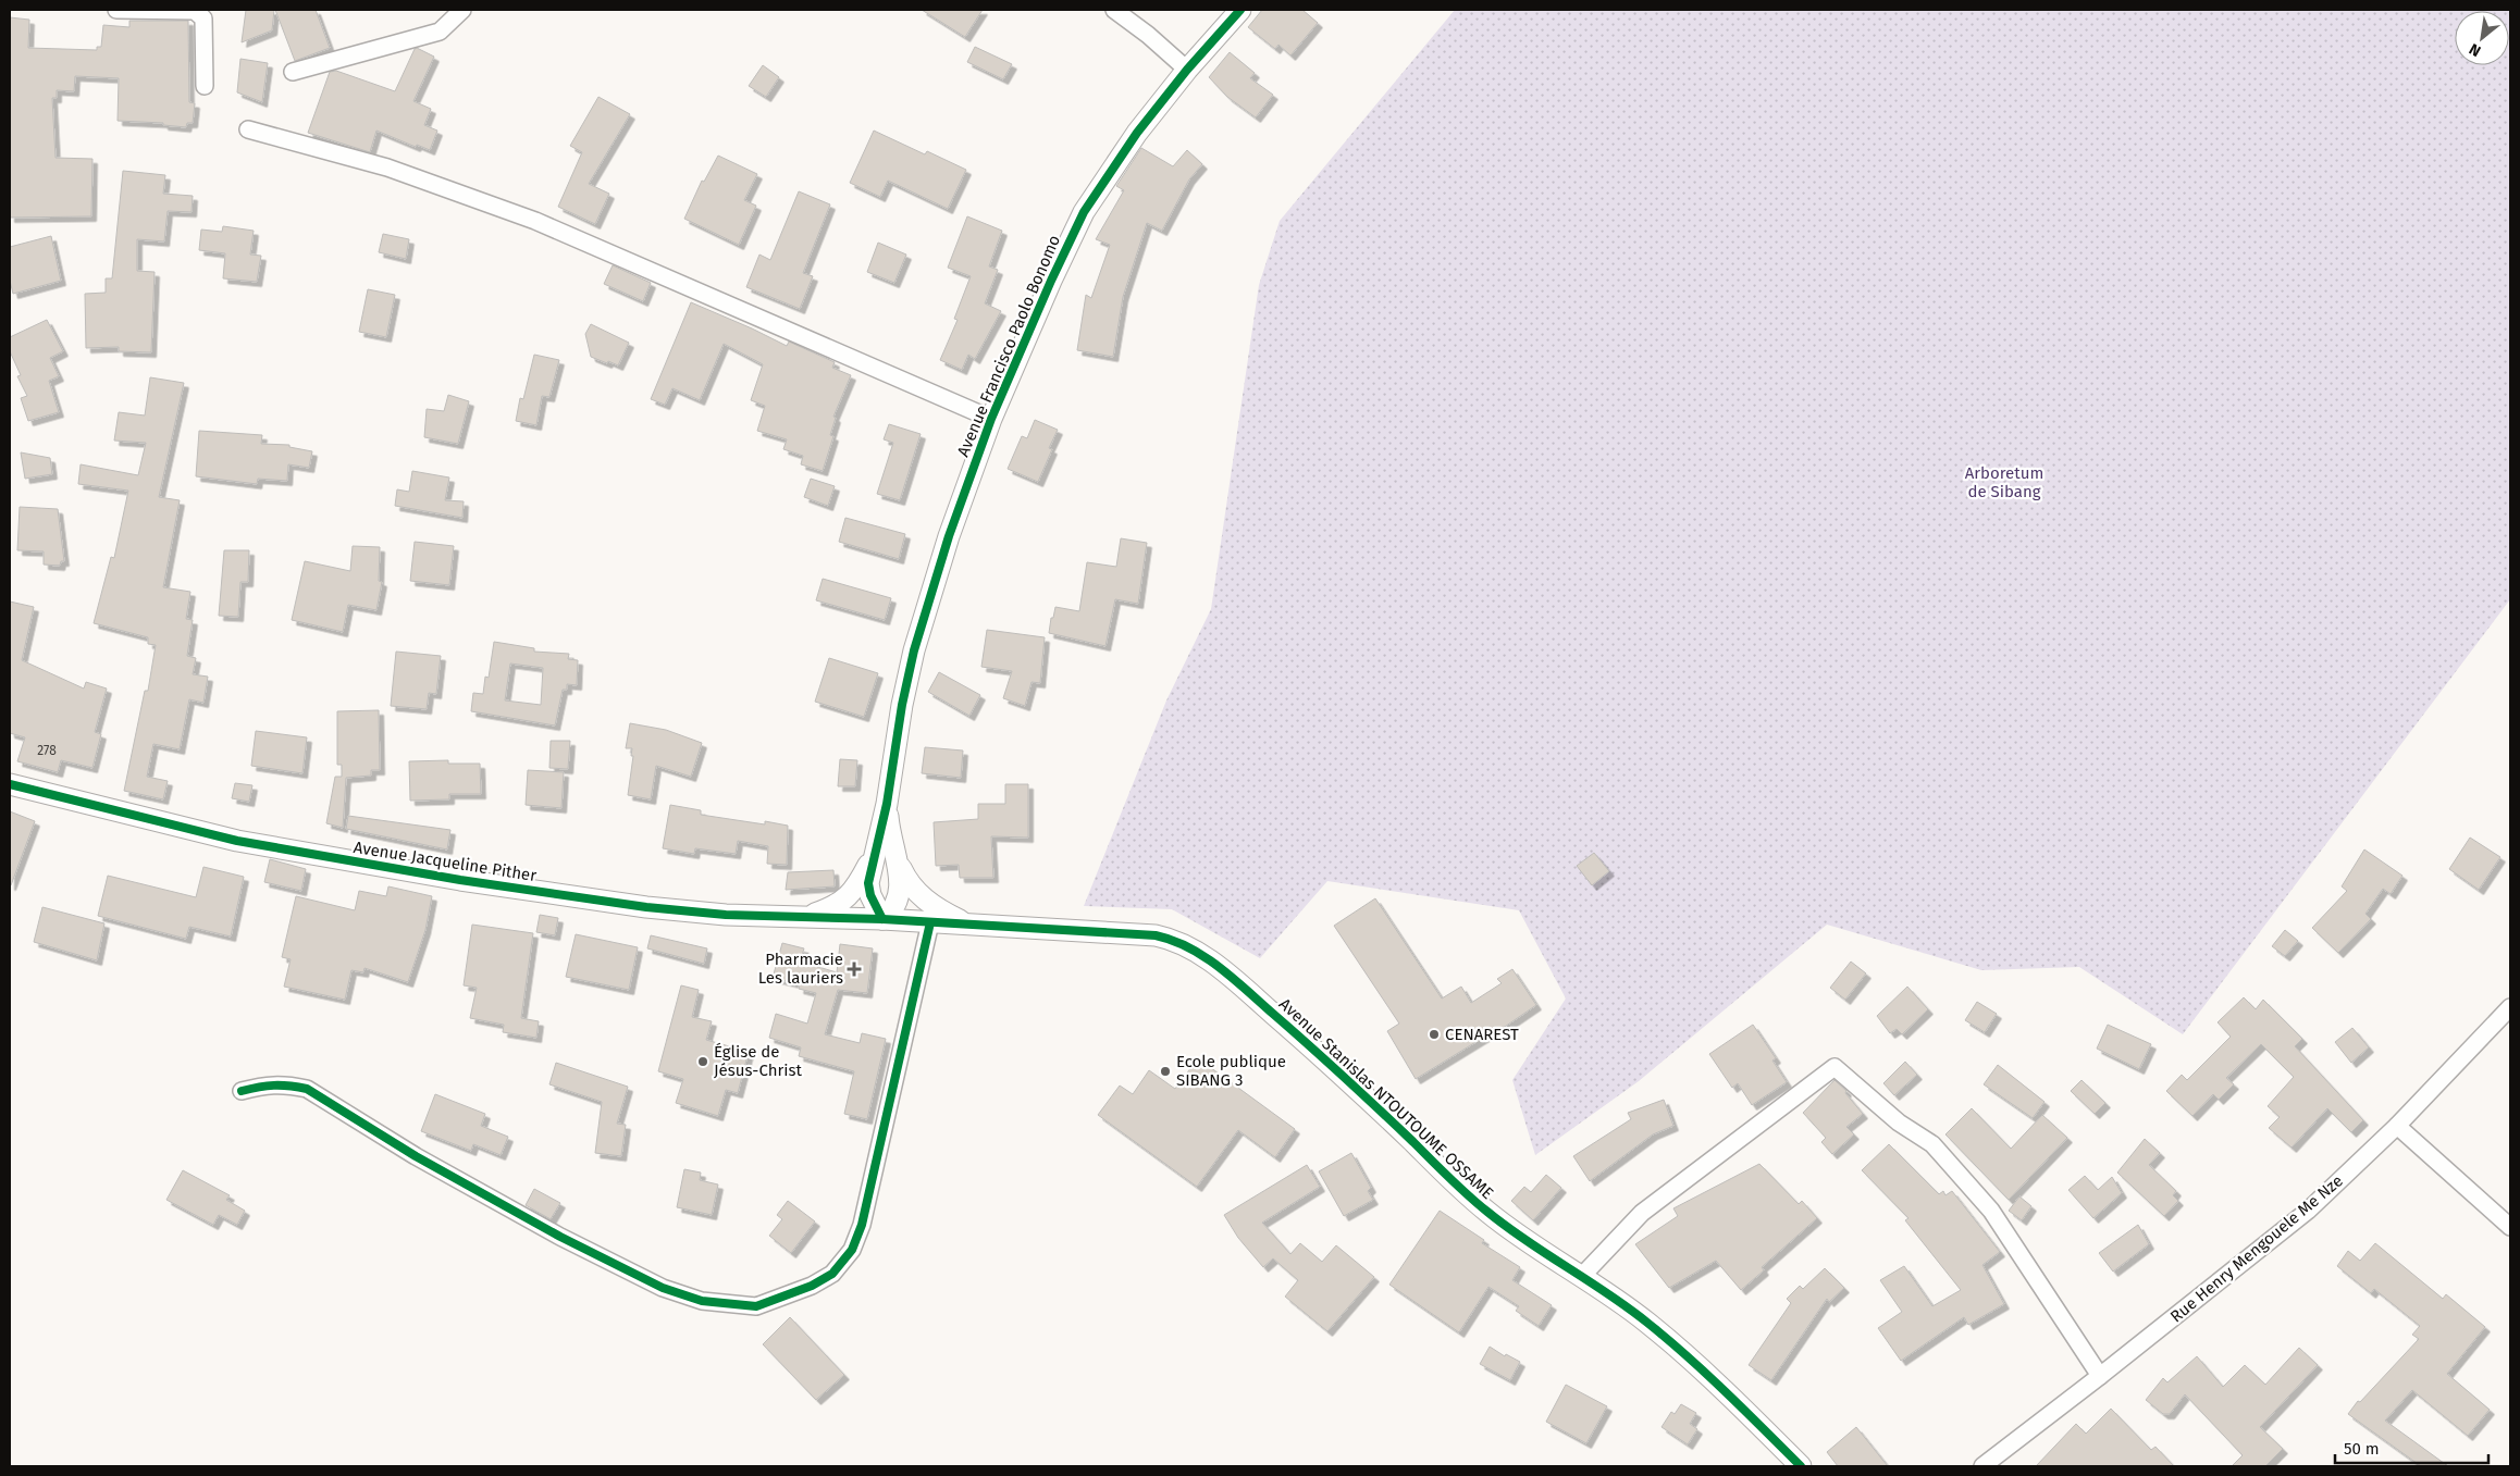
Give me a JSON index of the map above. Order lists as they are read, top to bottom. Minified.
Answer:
{"streets":{"street":["Avenue Francisco Paolo Bonomo","Avenue Jacqueline Pither","Avenue Stanislas NTOUTOUME OSSAME","Rue Henry Mengouele Me Nze"]},"crossings":[["Avenue Jacqueline Pither","Avenue Stanislas NTOUTOUME OSSAME"]],"parks":["Arboretum de Sibang"],"places":{"health":["Pharmacie Les lauriers"],"other":["CENAREST","Église de Jésus-Christ","Ecole publique SIBANG 3"]},"house_numbers":["278"],"scale_bar":"50 m","north":"bottom left"}
